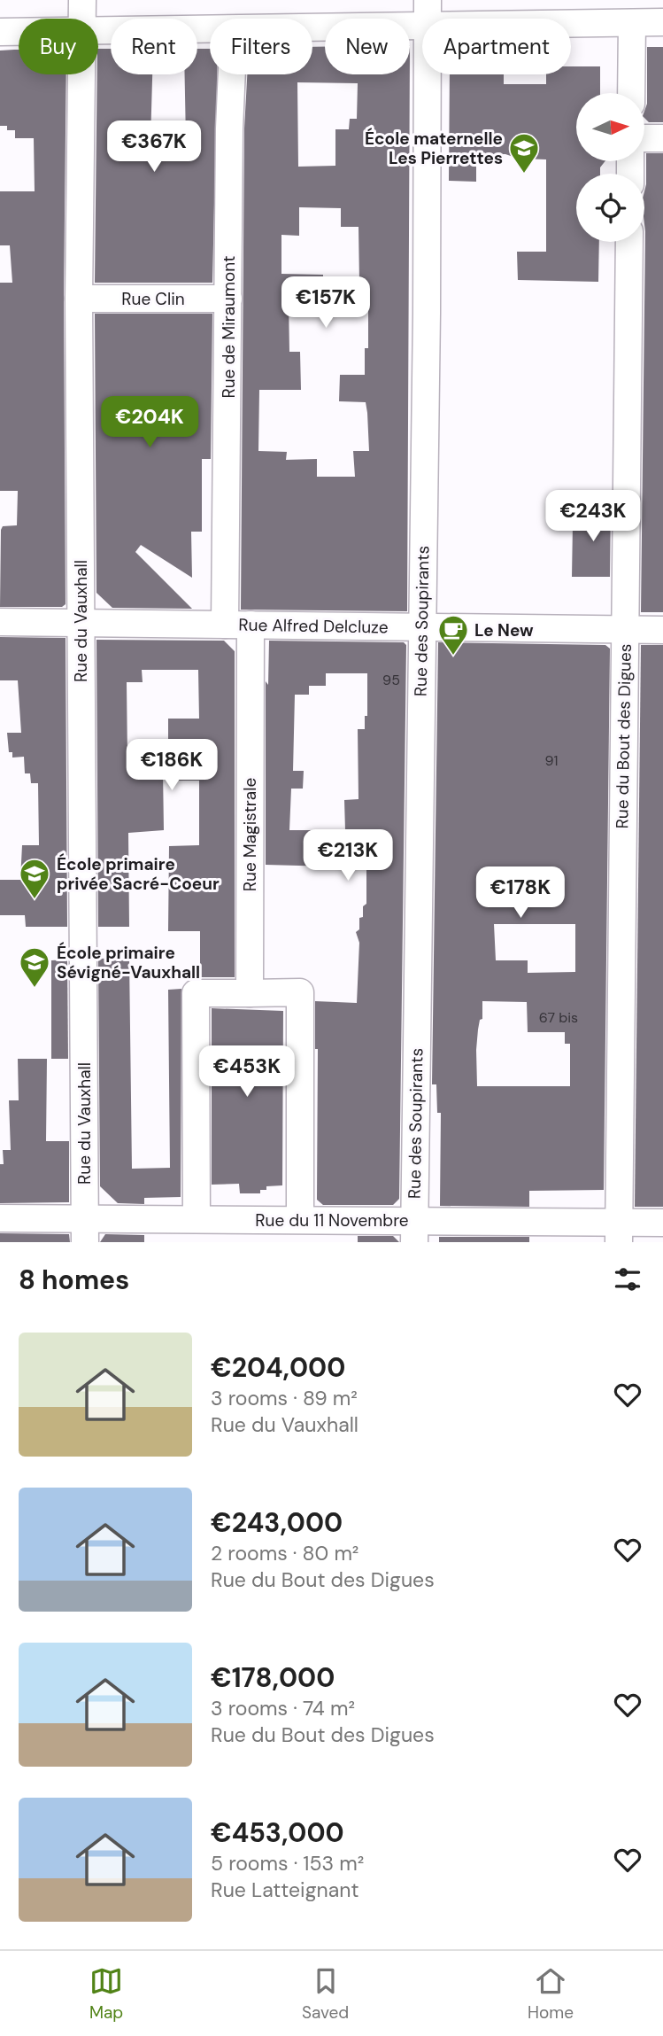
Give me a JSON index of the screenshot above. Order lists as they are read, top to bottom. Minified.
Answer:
{"streets":{"street":["Rue Clin","Rue de Miraumont","Rue du Vauxhall","Rue des Soupirants","Rue Alfred Delcluze","Rue du Bout des Digues","Rue Magistrale","Rue du 11 Novembre"]},"crossings":[["Rue Clin","Rue de Miraumont"],["Rue Clin","Rue du Vauxhall"],["Rue de Miraumont","Rue Alfred Delcluze"],["Rue de Miraumont","Rue Magistrale"],["Rue du Vauxhall","Rue Alfred Delcluze"],["Rue du Vauxhall","Rue du 11 Novembre"],["Rue des Soupirants","Rue Alfred Delcluze"],["Rue des Soupirants","Rue du 11 Novembre"],["Rue Alfred Delcluze","Rue du Bout des Digues"],["Rue Alfred Delcluze","Rue Magistrale"],["Rue du Bout des Digues","Rue du 11 Novembre"]],"places":{"school or university":["École maternelle Les Pierrettes","École primaire privée Sacré-Coeur","École primaire Sévigné-Vauxhall"],"cafe":["Le New"]},"house_numbers":["95","91","67 bis"],"north":"right","page":{"chip":["Buy","Rent","Filters","New","Apartment"],"price":["€367K","€157K","€204K","€243K","€186K","€213K","€178K","€453K"],"heading":"8 homes","list":[{"name":"€204,000","note":"3 rooms · 89 m² · Rue du Vauxhall"},{"name":"€243,000","note":"2 rooms · 80 m² · Rue du Bout des Digues"},{"name":"€178,000","note":"3 rooms · 74 m² · Rue du Bout des Digues"},{"name":"€453,000","note":"5 rooms · 153 m² · Rue Latteignant"}],"tabs":["Map","Saved","Home"]}}
